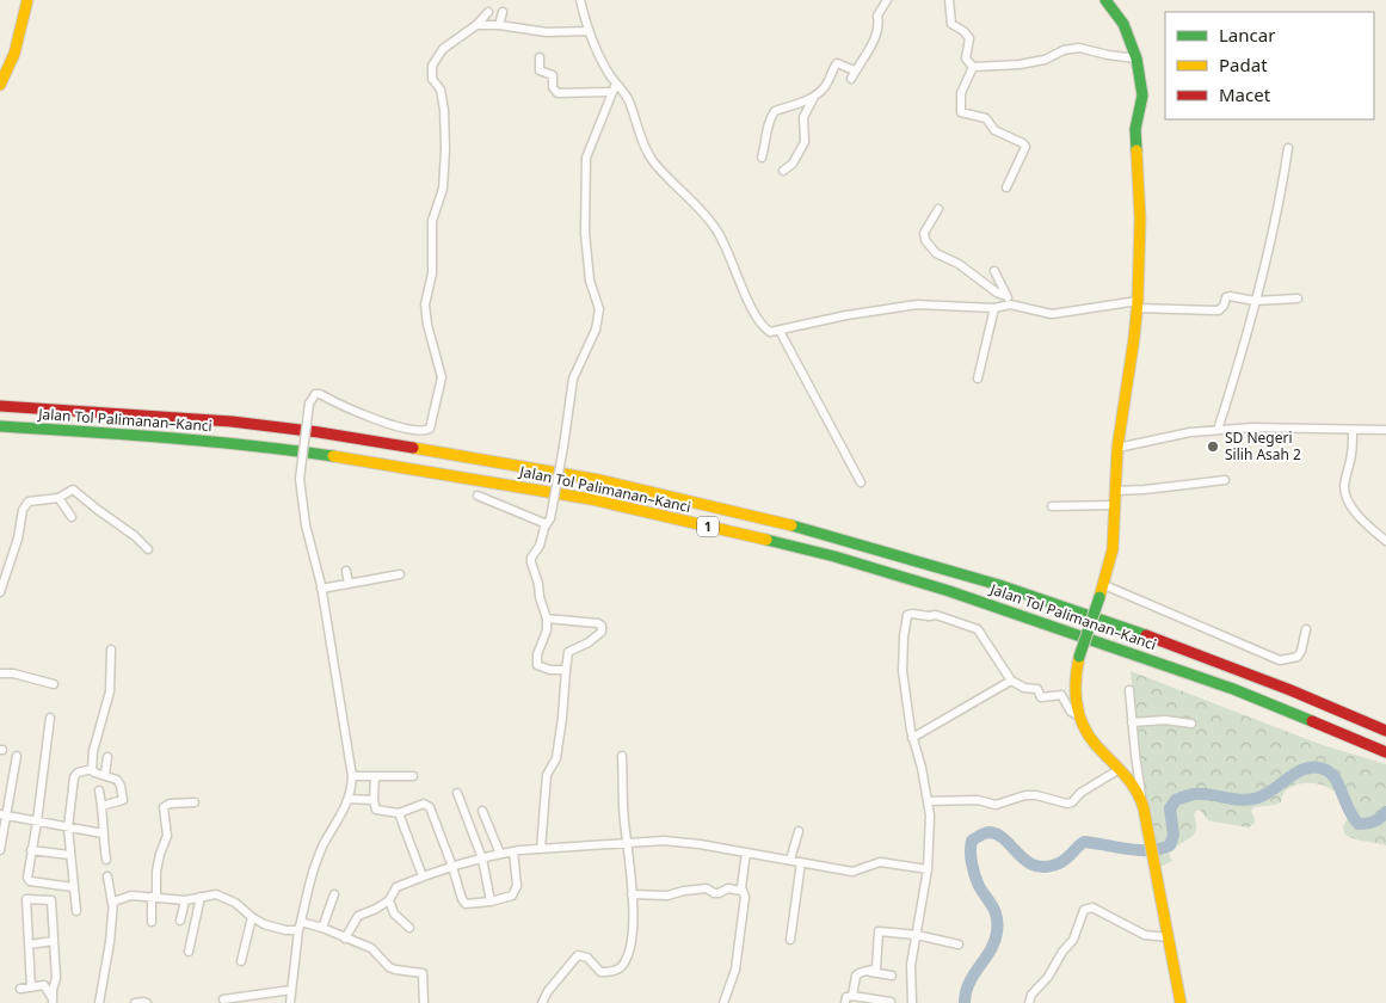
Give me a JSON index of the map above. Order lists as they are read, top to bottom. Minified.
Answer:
{"streets":{"main road":["Jalan Tol Palimanan–Kanci","1"]},"places":["SD Negeri Silih Asah 2"],"legend":["Lancar","Padat","Macet"]}
